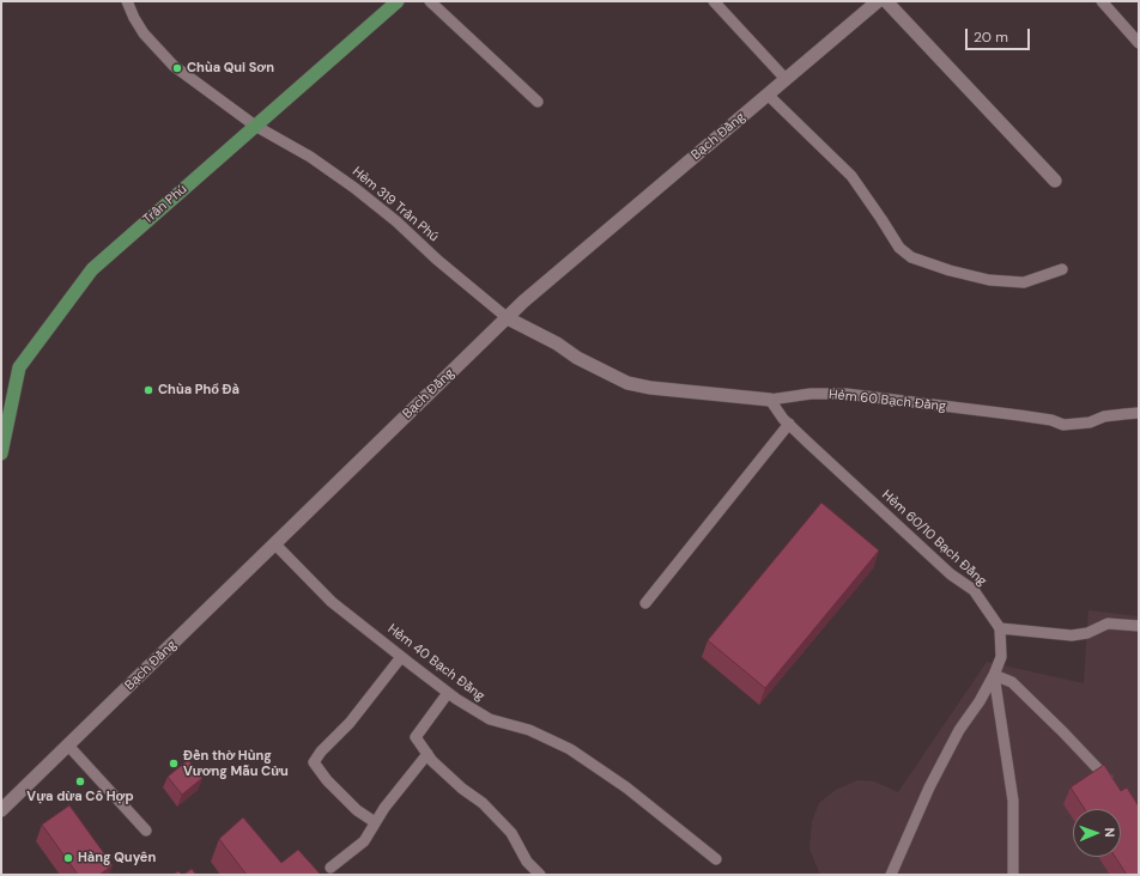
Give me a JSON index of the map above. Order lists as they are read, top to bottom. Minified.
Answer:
{"streets":{"main road":["Trần Phú"],"street":["Bạch Đằng","Hẻm 60 Bạch Đằng"],"lane":["Hẻm 319 Trần Phú","Hẻm 60/10 Bạch Đằng","Hẻm 40 Bạch Đằng"]},"crossings":[["Bạch Đằng","Hẻm 319 Trần Phú"],["Bạch Đằng","Hẻm 60 Bạch Đằng"],["Bạch Đằng","Hẻm 40 Bạch Đằng"],["Trần Phú","Hẻm 319 Trần Phú"],["Hẻm 319 Trần Phú","Hẻm 60 Bạch Đằng"],["Hẻm 60 Bạch Đằng","Hẻm 60/10 Bạch Đằng"]],"places":["Chùa Qui Sơn","Chùa Phổ Đà","Đền thờ Hùng Vương Mẫu Cửu","Vựa dừa Cô Hợp","Hàng Quyên"],"scale_bar":"20 m","north":"right"}
